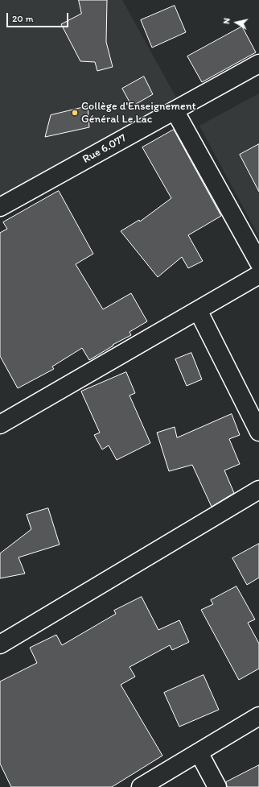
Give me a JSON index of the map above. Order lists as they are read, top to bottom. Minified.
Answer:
{"streets":{"street":["Rue 6.077"]},"places":["Collège d'Enseignement Général Le Lac"],"scale_bar":"20 m","north":"left"}
